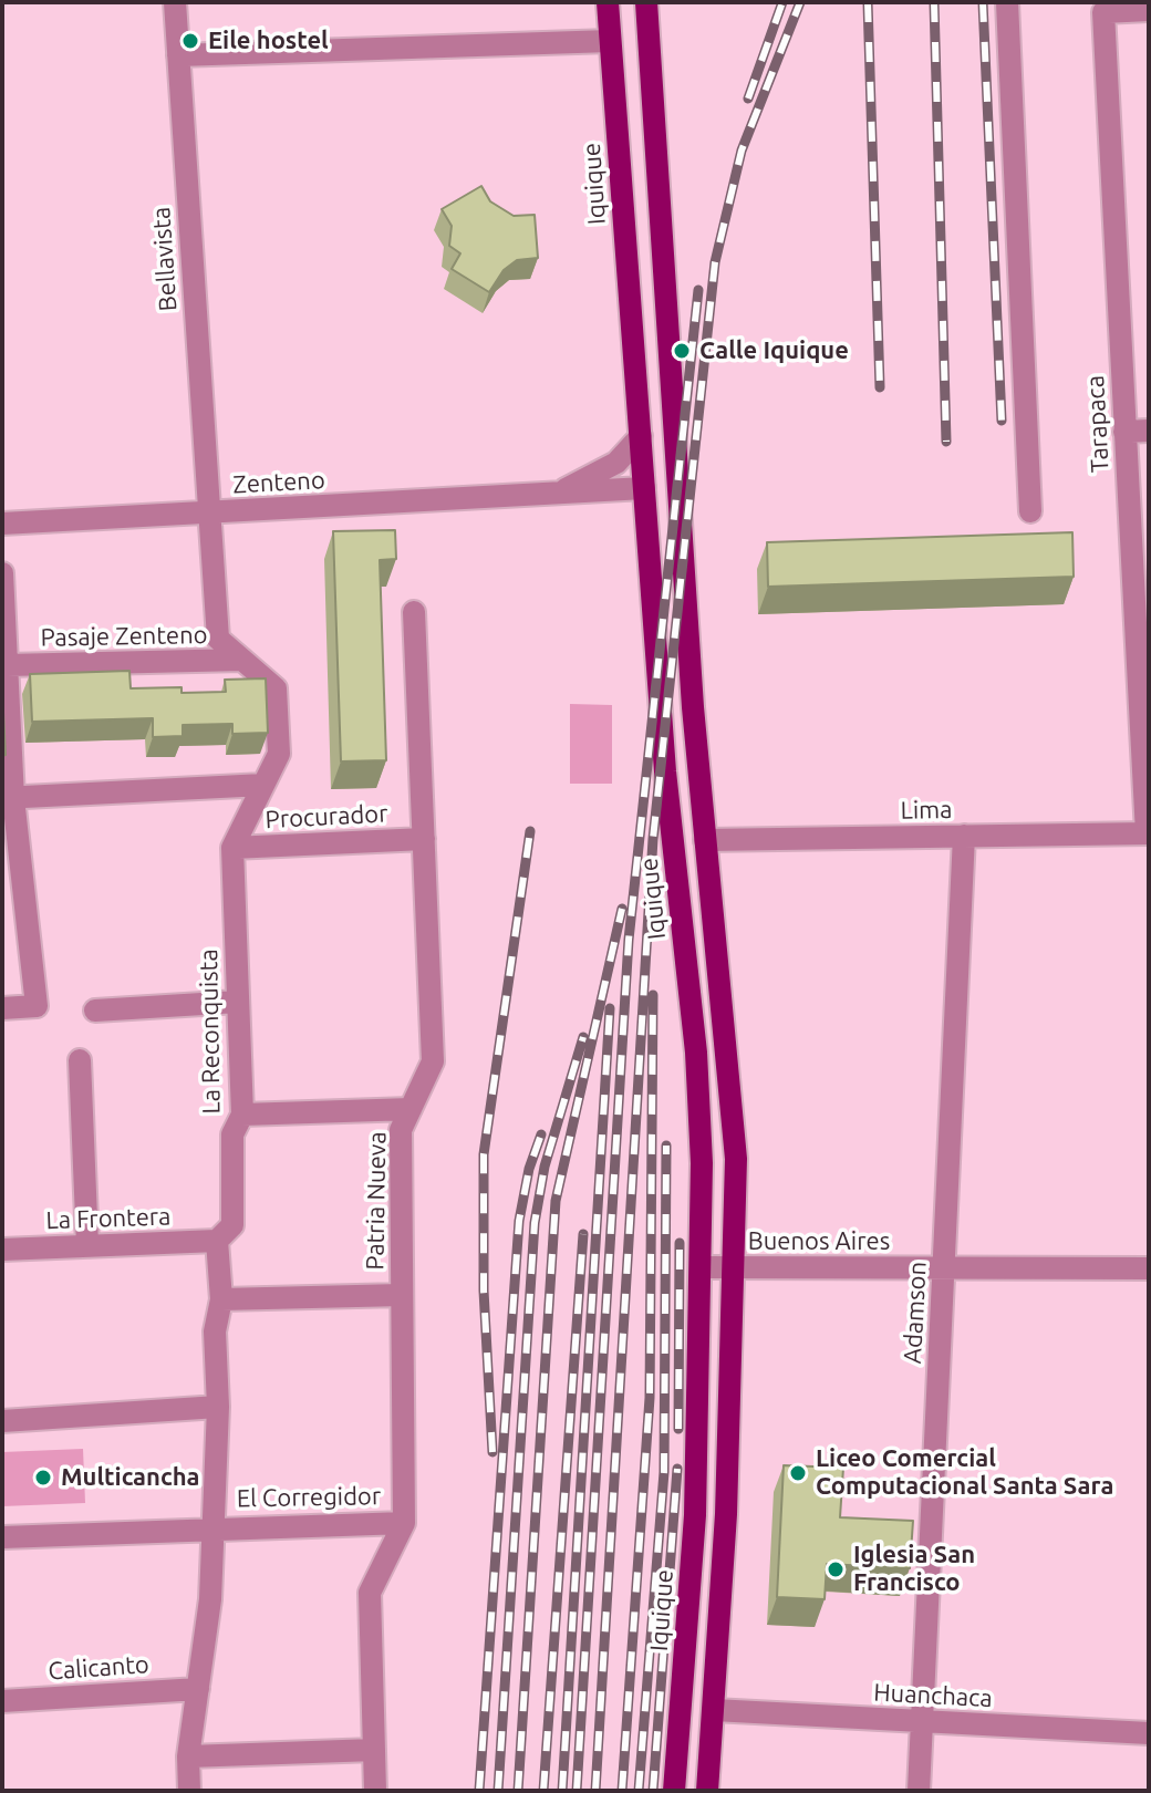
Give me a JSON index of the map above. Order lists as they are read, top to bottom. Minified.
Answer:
{"streets":{"main road":["Iquique"],"street":["Bellavista","Tarapaca","Zenteno","Pasaje Zenteno","Lima","Procurador","La Reconquista","Patria Nueva","La Frontera","Buenos Aires","Adamson","El Corregidor","Calicanto","Huanchaca"]},"crossings":[["Iquique","Zenteno"],["Iquique","Buenos Aires"],["Bellavista","Zenteno"],["Bellavista","La Reconquista"],["Tarapaca","Lima"],["Zenteno","La Reconquista"],["Pasaje Zenteno","La Reconquista"],["Lima","Adamson"],["Procurador","La Reconquista"],["Procurador","Patria Nueva"],["La Reconquista","La Frontera"],["La Reconquista","El Corregidor"],["La Reconquista","Calicanto"],["Patria Nueva","El Corregidor"],["Buenos Aires","Adamson"],["Adamson","Huanchaca"]],"places":["Eile hostel","Calle Iquique","Liceo Comercial Computacional Santa Sara","Multicancha","Iglesia San Francisco"]}
